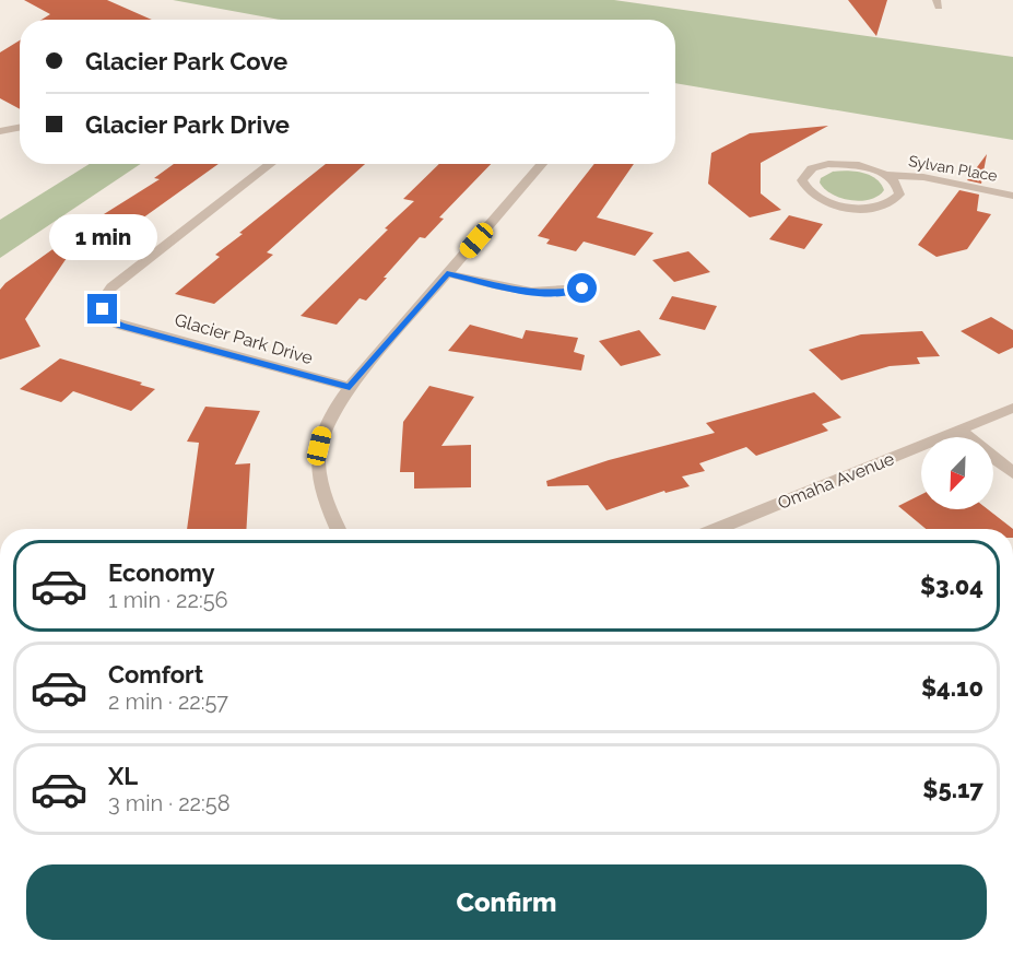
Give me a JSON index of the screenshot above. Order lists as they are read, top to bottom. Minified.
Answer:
{"streets":{"street":["Sylvan Place","Glacier Park Drive","Omaha Avenue"]},"north":"bottom left","page":{"banner":["Glacier Park Cove","Glacier Park Drive"],"bubble":"1 min","list":[{"name":"Economy","note":"1 min · 22:56","value":"$3.04"},{"name":"Comfort","note":"2 min · 22:57","value":"$4.10"},{"name":"XL","note":"3 min · 22:58","value":"$5.17"}],"buttons":"Confirm"}}
